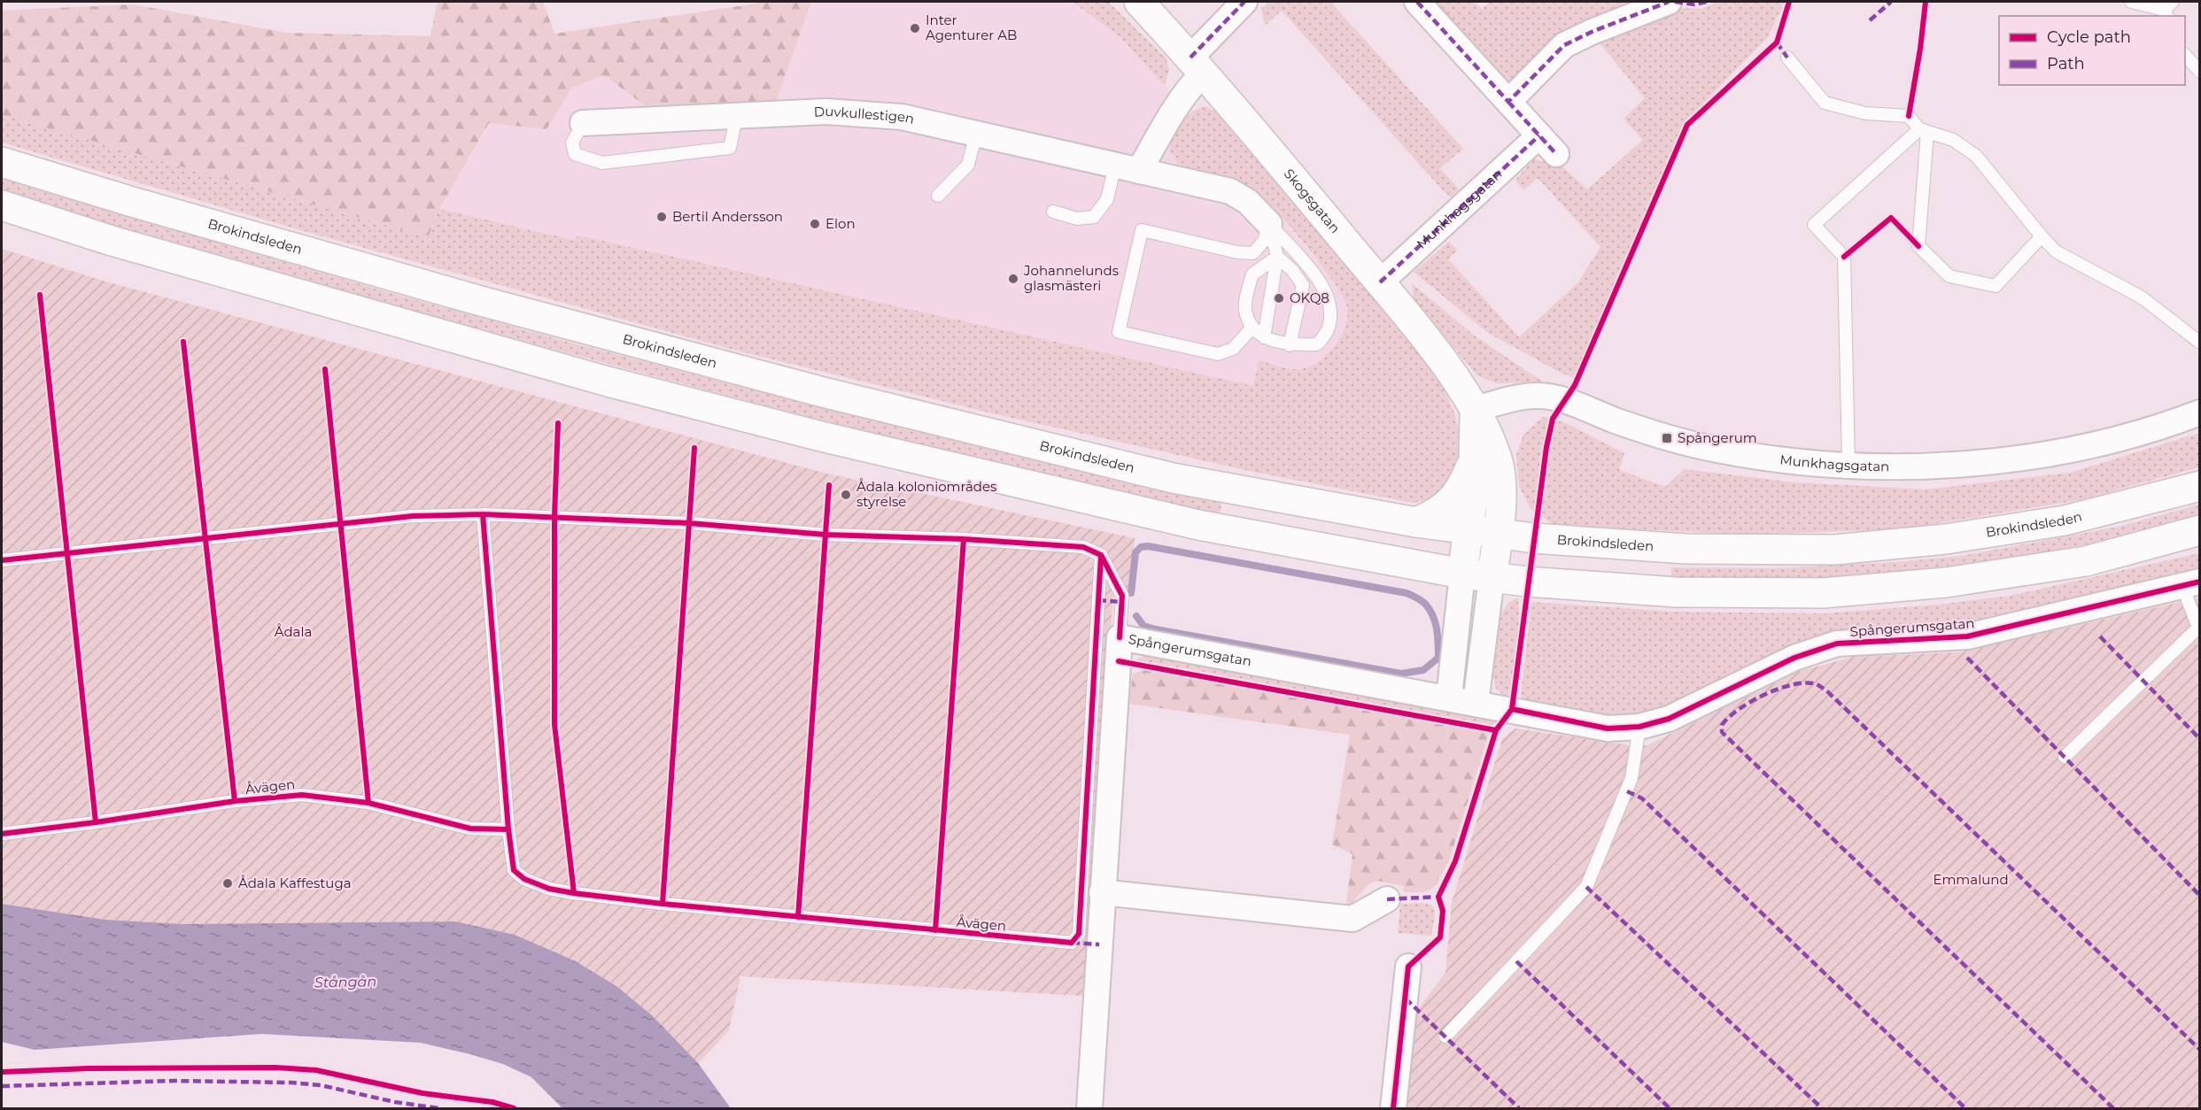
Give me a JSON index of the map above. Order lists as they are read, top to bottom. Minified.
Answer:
{"streets":{"main road":["Skogsgatan","Brokindsleden"],"street":["Duvkullestigen","Munkhagsgatan","Spångerumsgatan"],"lane":["Åvägen"]},"crossings":[["Skogsgatan","Munkhagsgatan"],["Skogsgatan","Brokindsleden"]],"water":["Stångån"],"parks":["Ådala","Emmalund"],"places":{"other":["Inter Agenturer AB","Bertil Andersson","Elon","Johannelunds glasmästeri","OKQ8","Ådala koloniområdes styrelse","Ådala Kaffestuga"],"transit":["Spångerum"]},"legend":["Cycle path","Path"]}
